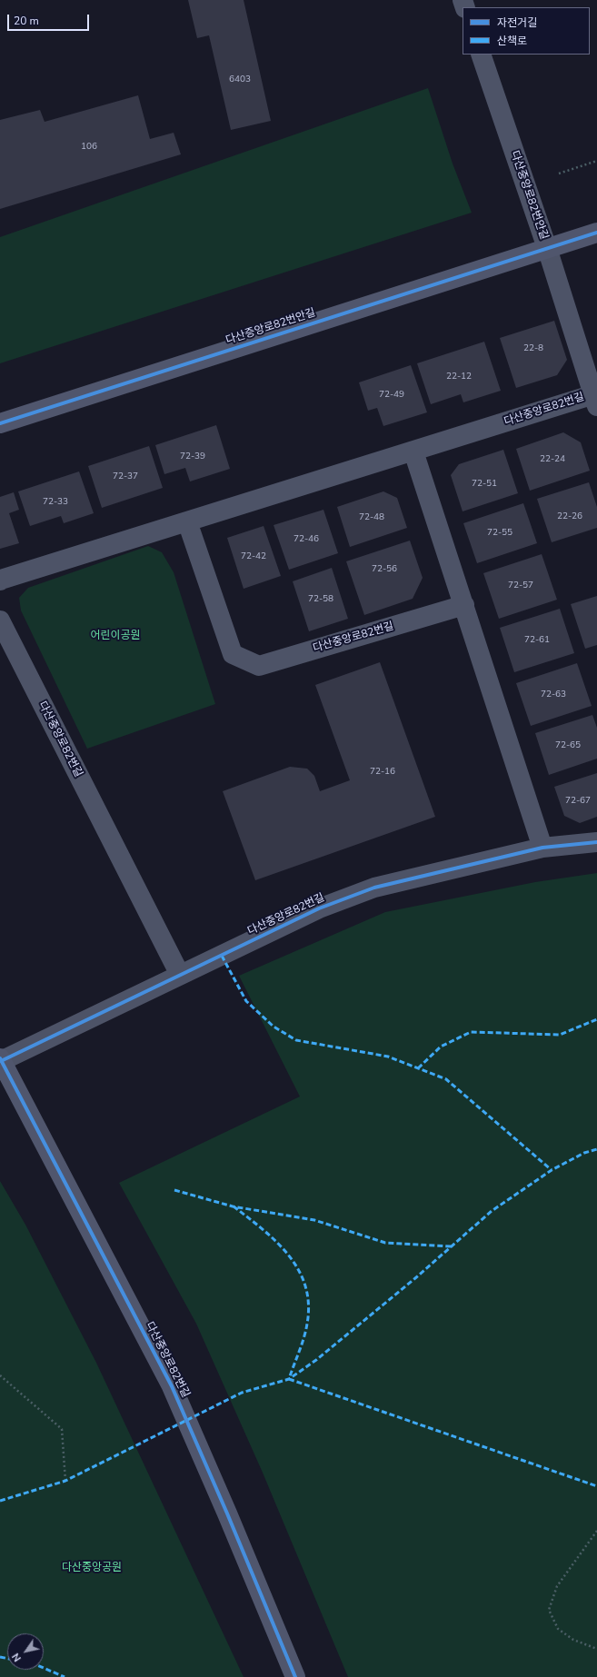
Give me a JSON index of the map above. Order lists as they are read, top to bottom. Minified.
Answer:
{"streets":{"street":["다산중앙로82번안길","다산중앙로82번길"]},"crossings":[["다산중앙로82번안길","다산중앙로82번길"]],"parks":["어린이공원","다산중앙공원"],"house_numbers":["6403","106","22-8","22-12","72-49","72-39","22-24","72-37","72-51","72-33","22-26","72-48","72-55","72-46","72-42","72-56","72-57","72-58","72-61","72-63","72-65","72-16","72-67"],"legend":["자전거길","산책로"],"scale_bar":"20 m","north":"bottom left"}
